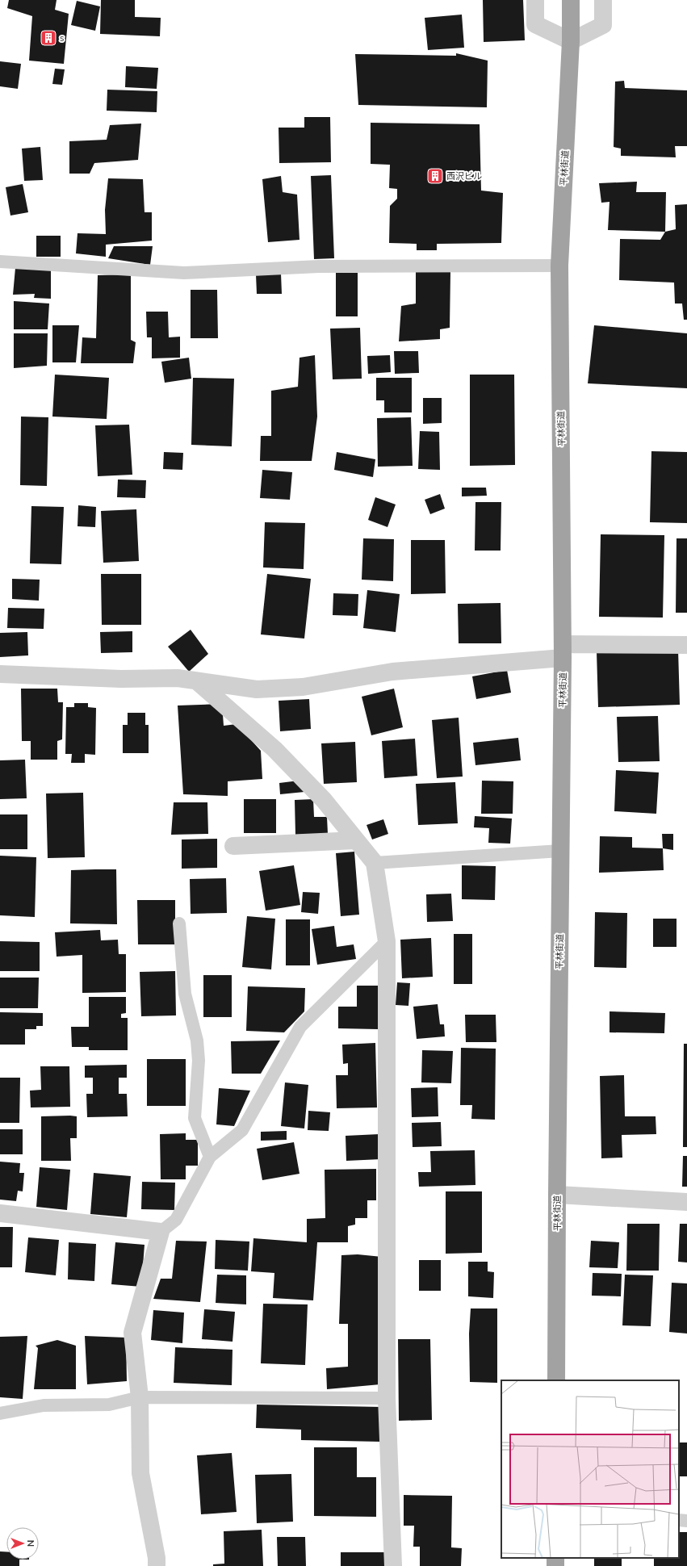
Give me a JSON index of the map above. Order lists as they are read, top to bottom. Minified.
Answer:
{"streets":{"highway":["平林街道"]},"places":{"building":["s","西沢ビル"]},"north":"right"}
